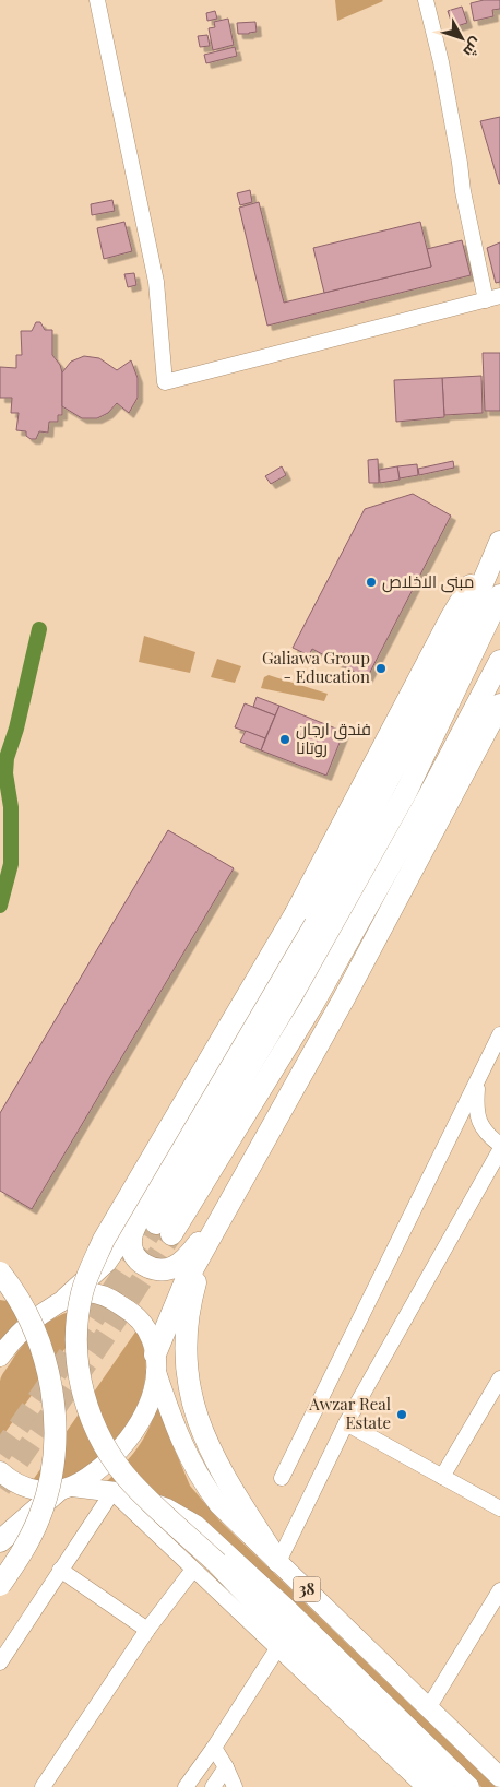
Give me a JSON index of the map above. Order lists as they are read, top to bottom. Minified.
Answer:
{"streets":{"main road":["38"]},"places":["مبنى الاخلاص","Galiawa Group - Education","فندق ارجان روتانا","Awzar Real Estate"],"north":"bottom right"}
